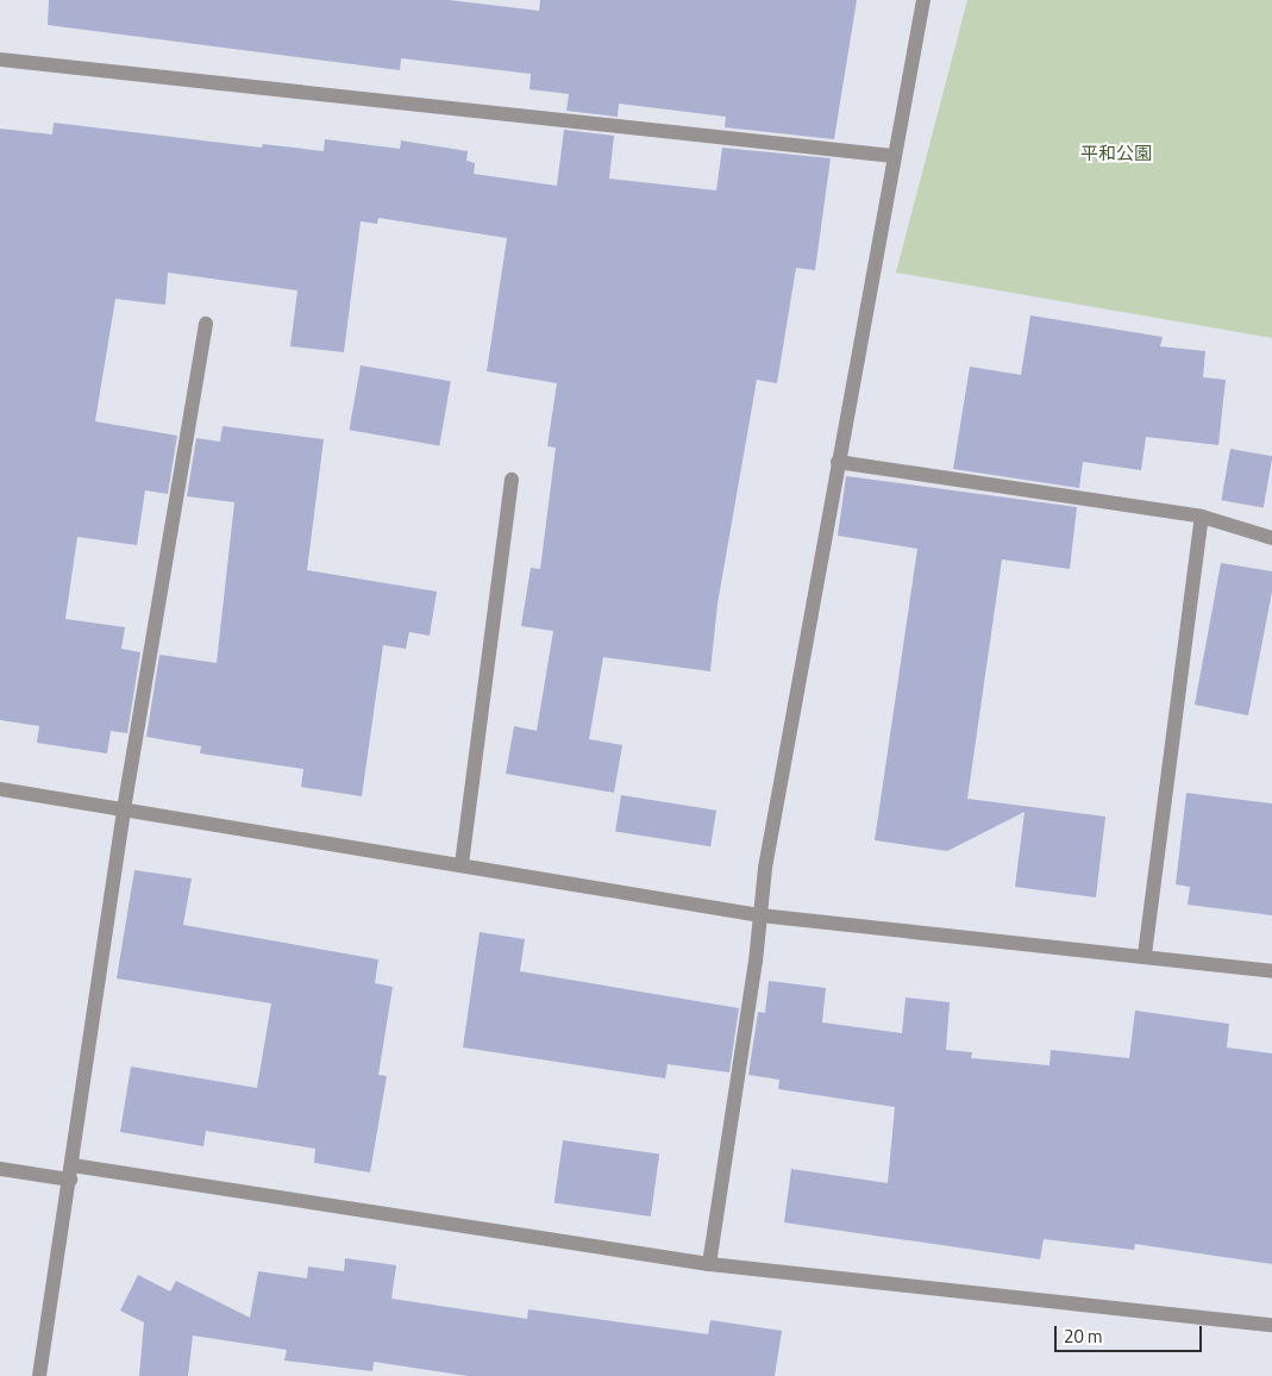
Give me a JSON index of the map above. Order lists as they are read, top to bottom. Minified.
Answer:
{"parks":["平和公園"],"scale_bar":"20 m"}
